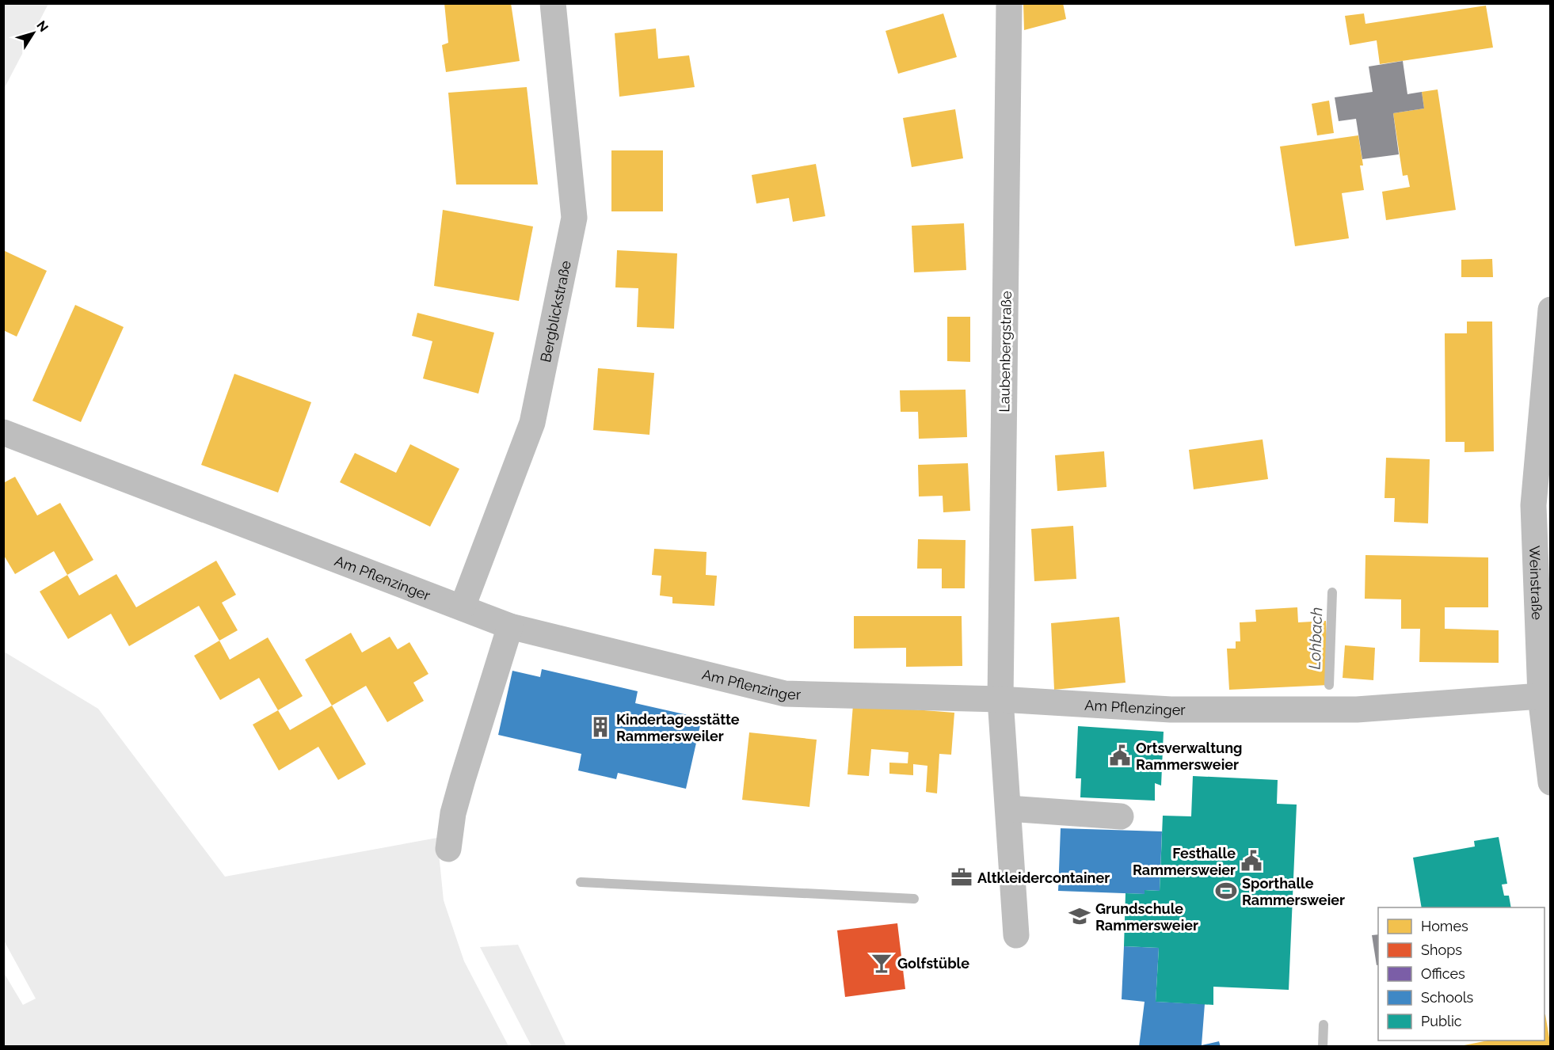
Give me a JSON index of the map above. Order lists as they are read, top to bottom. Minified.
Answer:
{"streets":{"street":["Bergblickstraße","Laubenbergstraße","Am Pflenzinger","Weinstraße"]},"crossings":[["Bergblickstraße","Am Pflenzinger"],["Laubenbergstraße","Am Pflenzinger"],["Am Pflenzinger","Weinstraße"]],"water":["Lohbach"],"places":{"building":["Kindertagesstätte Rammersweiler"],"public building":["Ortsverwaltung Rammersweier","Festhalle Rammersweier"],"office":["Altkleidercontainer"],"sports":["Sporthalle Rammersweier"],"school or university":["Grundschule Rammersweier"],"bar":["Golfstüble"]},"legend":["Homes","Shops","Offices","Schools","Public"],"north":"top right"}
